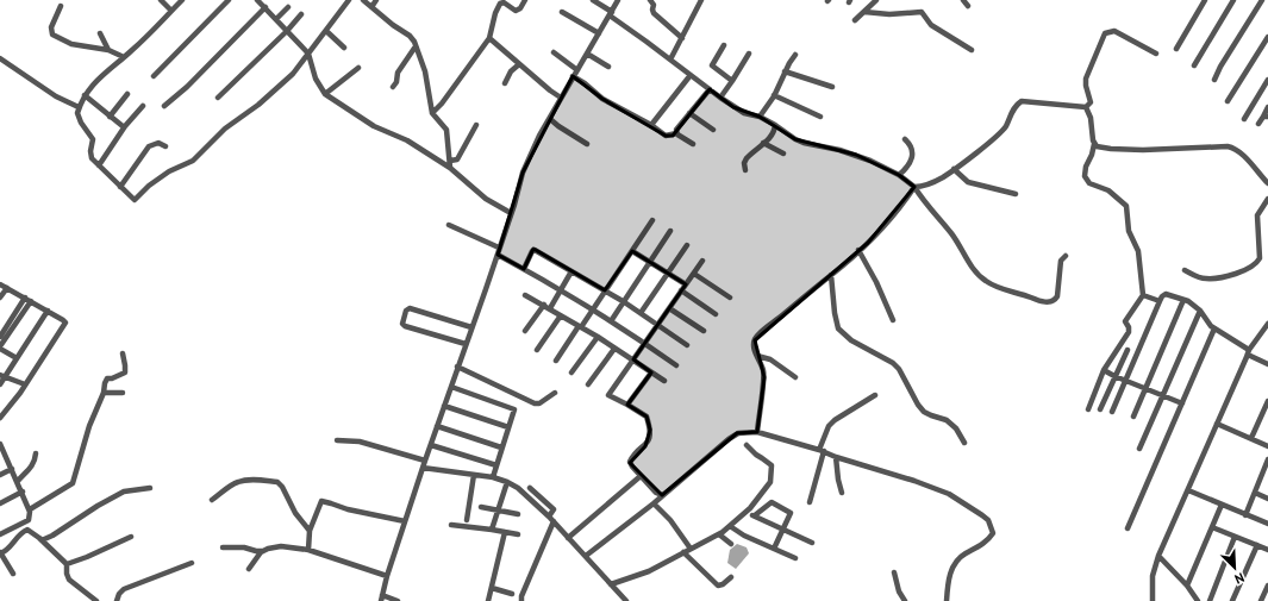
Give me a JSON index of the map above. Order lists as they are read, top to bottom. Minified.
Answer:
{"north":"bottom right"}
